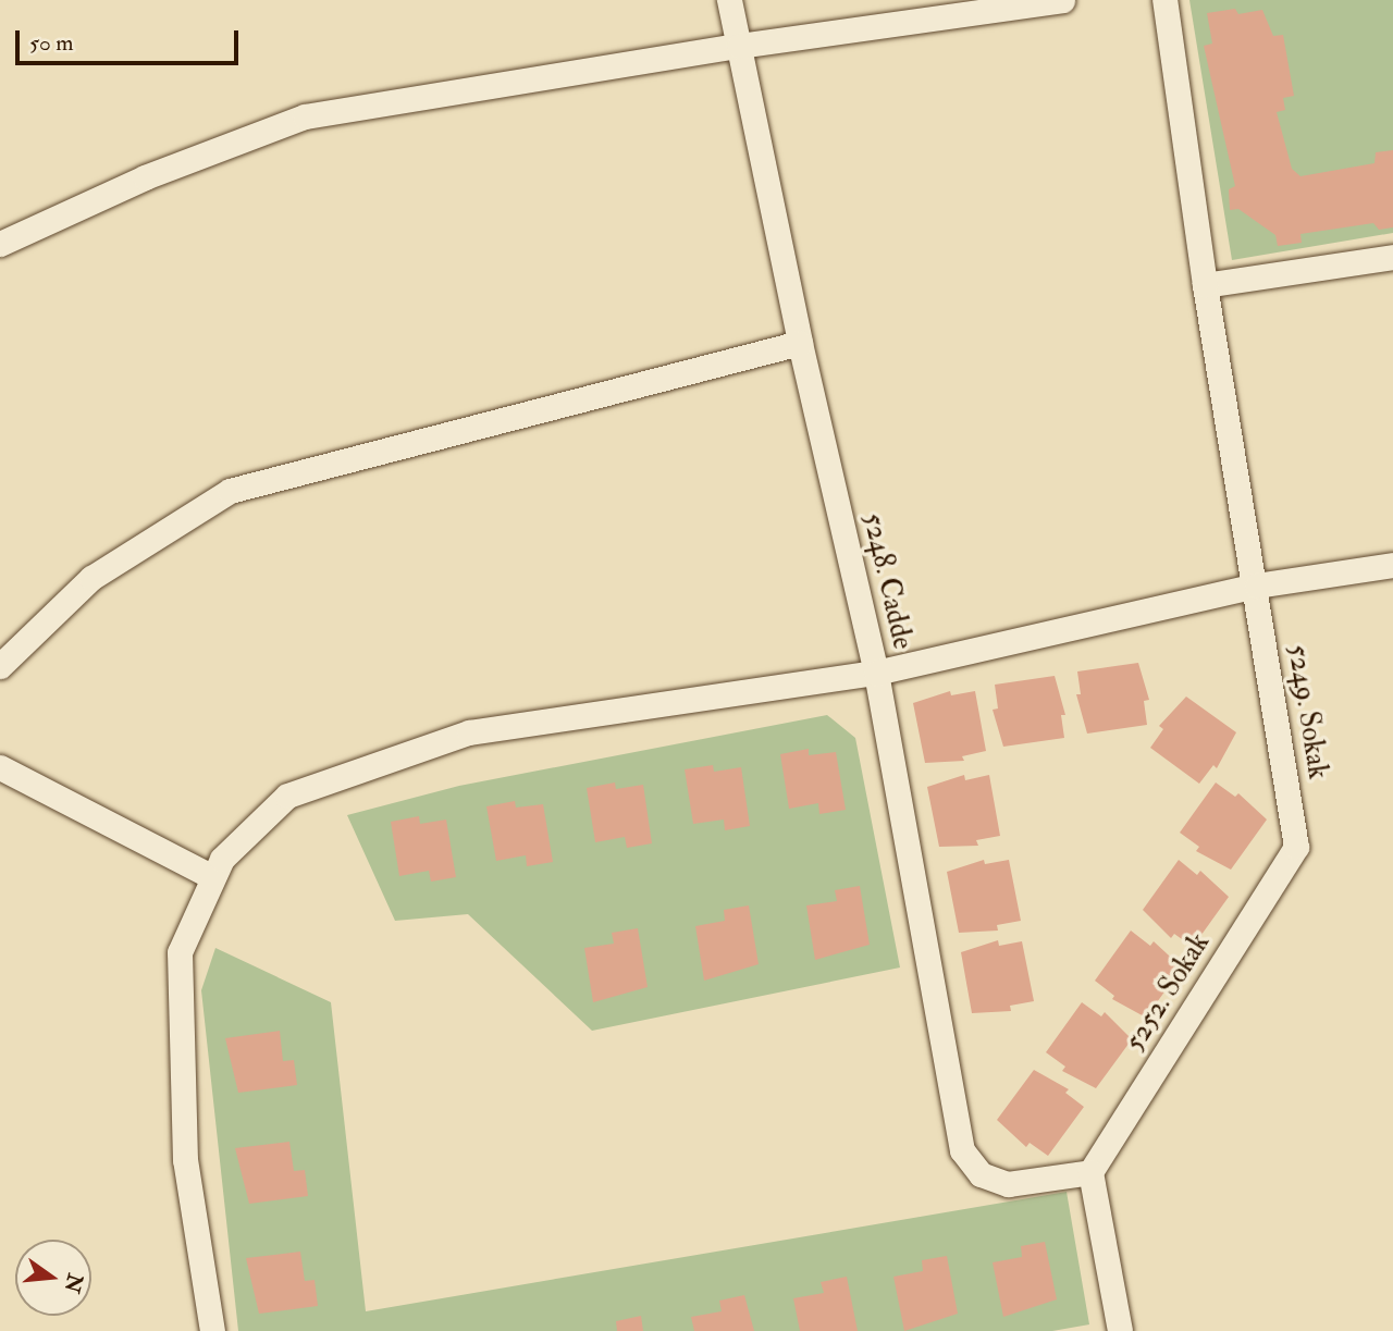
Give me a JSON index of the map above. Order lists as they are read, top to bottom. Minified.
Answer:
{"streets":{"street":["5248. Cadde","5249. Sokak","5252. Sokak"]},"crossings":[["5248. Cadde","5252. Sokak"],["5249. Sokak","5252. Sokak"]],"scale_bar":"50 m","north":"right"}
